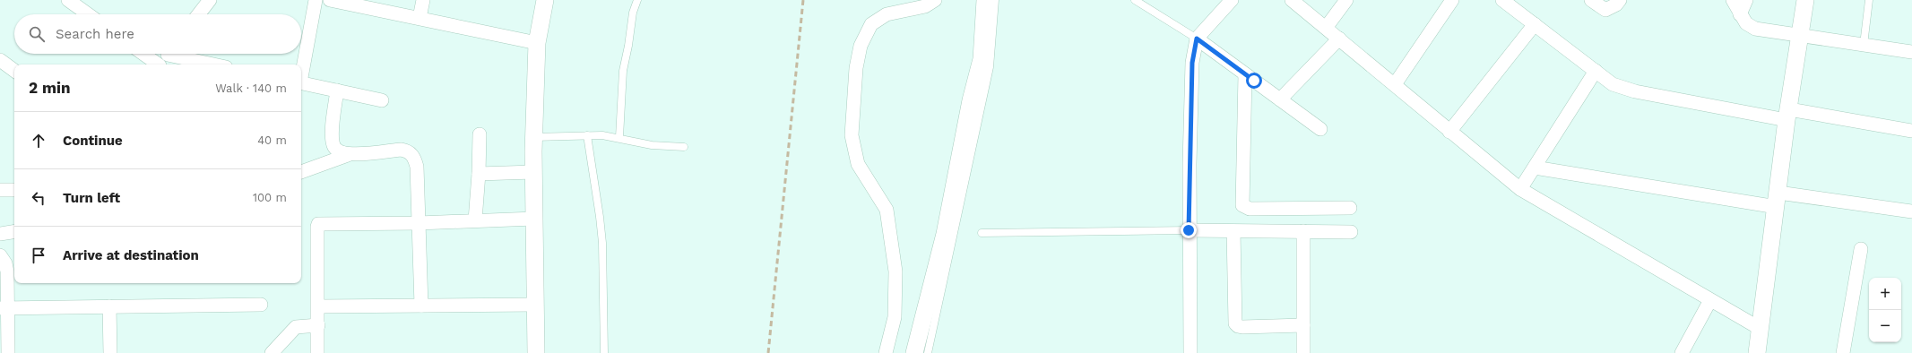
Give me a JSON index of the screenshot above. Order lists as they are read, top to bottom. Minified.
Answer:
{"page":{"search":"Search here","heading":["2 min","Walk · 140 m"],"list":[["Continue","40 m"],["Turn left","100 m"],"Arrive at destination"],"map_buttons":["+","−"]}}
